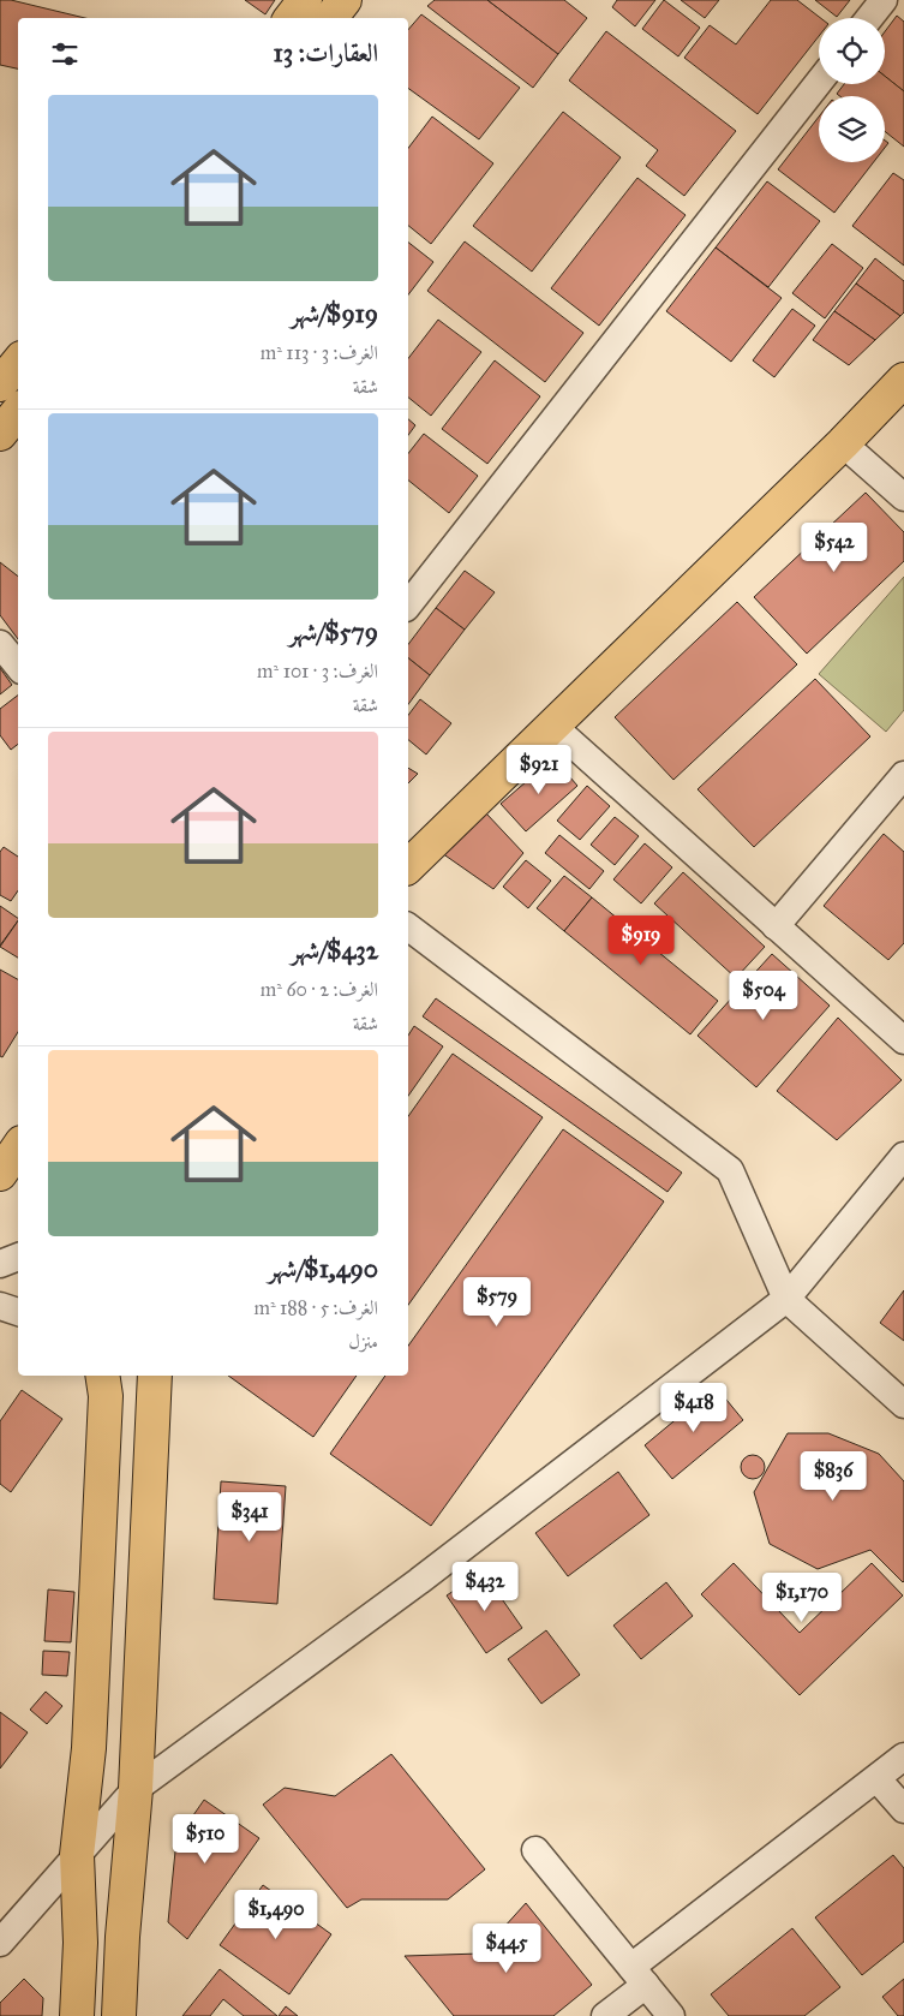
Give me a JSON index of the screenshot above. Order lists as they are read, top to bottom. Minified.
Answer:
{"page":{"heading":"العقارات: 13","list":[{"name":"$919/شهر","note":"الغرف: 3 · 113 m² · شقة"},{"name":"$579/شهر","note":"الغرف: 3 · 101 m² · شقة"},{"name":"$432/شهر","note":"الغرف: 2 · 60 m² · شقة"},{"name":"$1,490/شهر","note":"الغرف: 5 · 188 m² · منزل"}],"price":["$542","$921","$919","$504","$579","$418","$836","$341","$432","$1,170","$510","$1,490","$445"]}}
